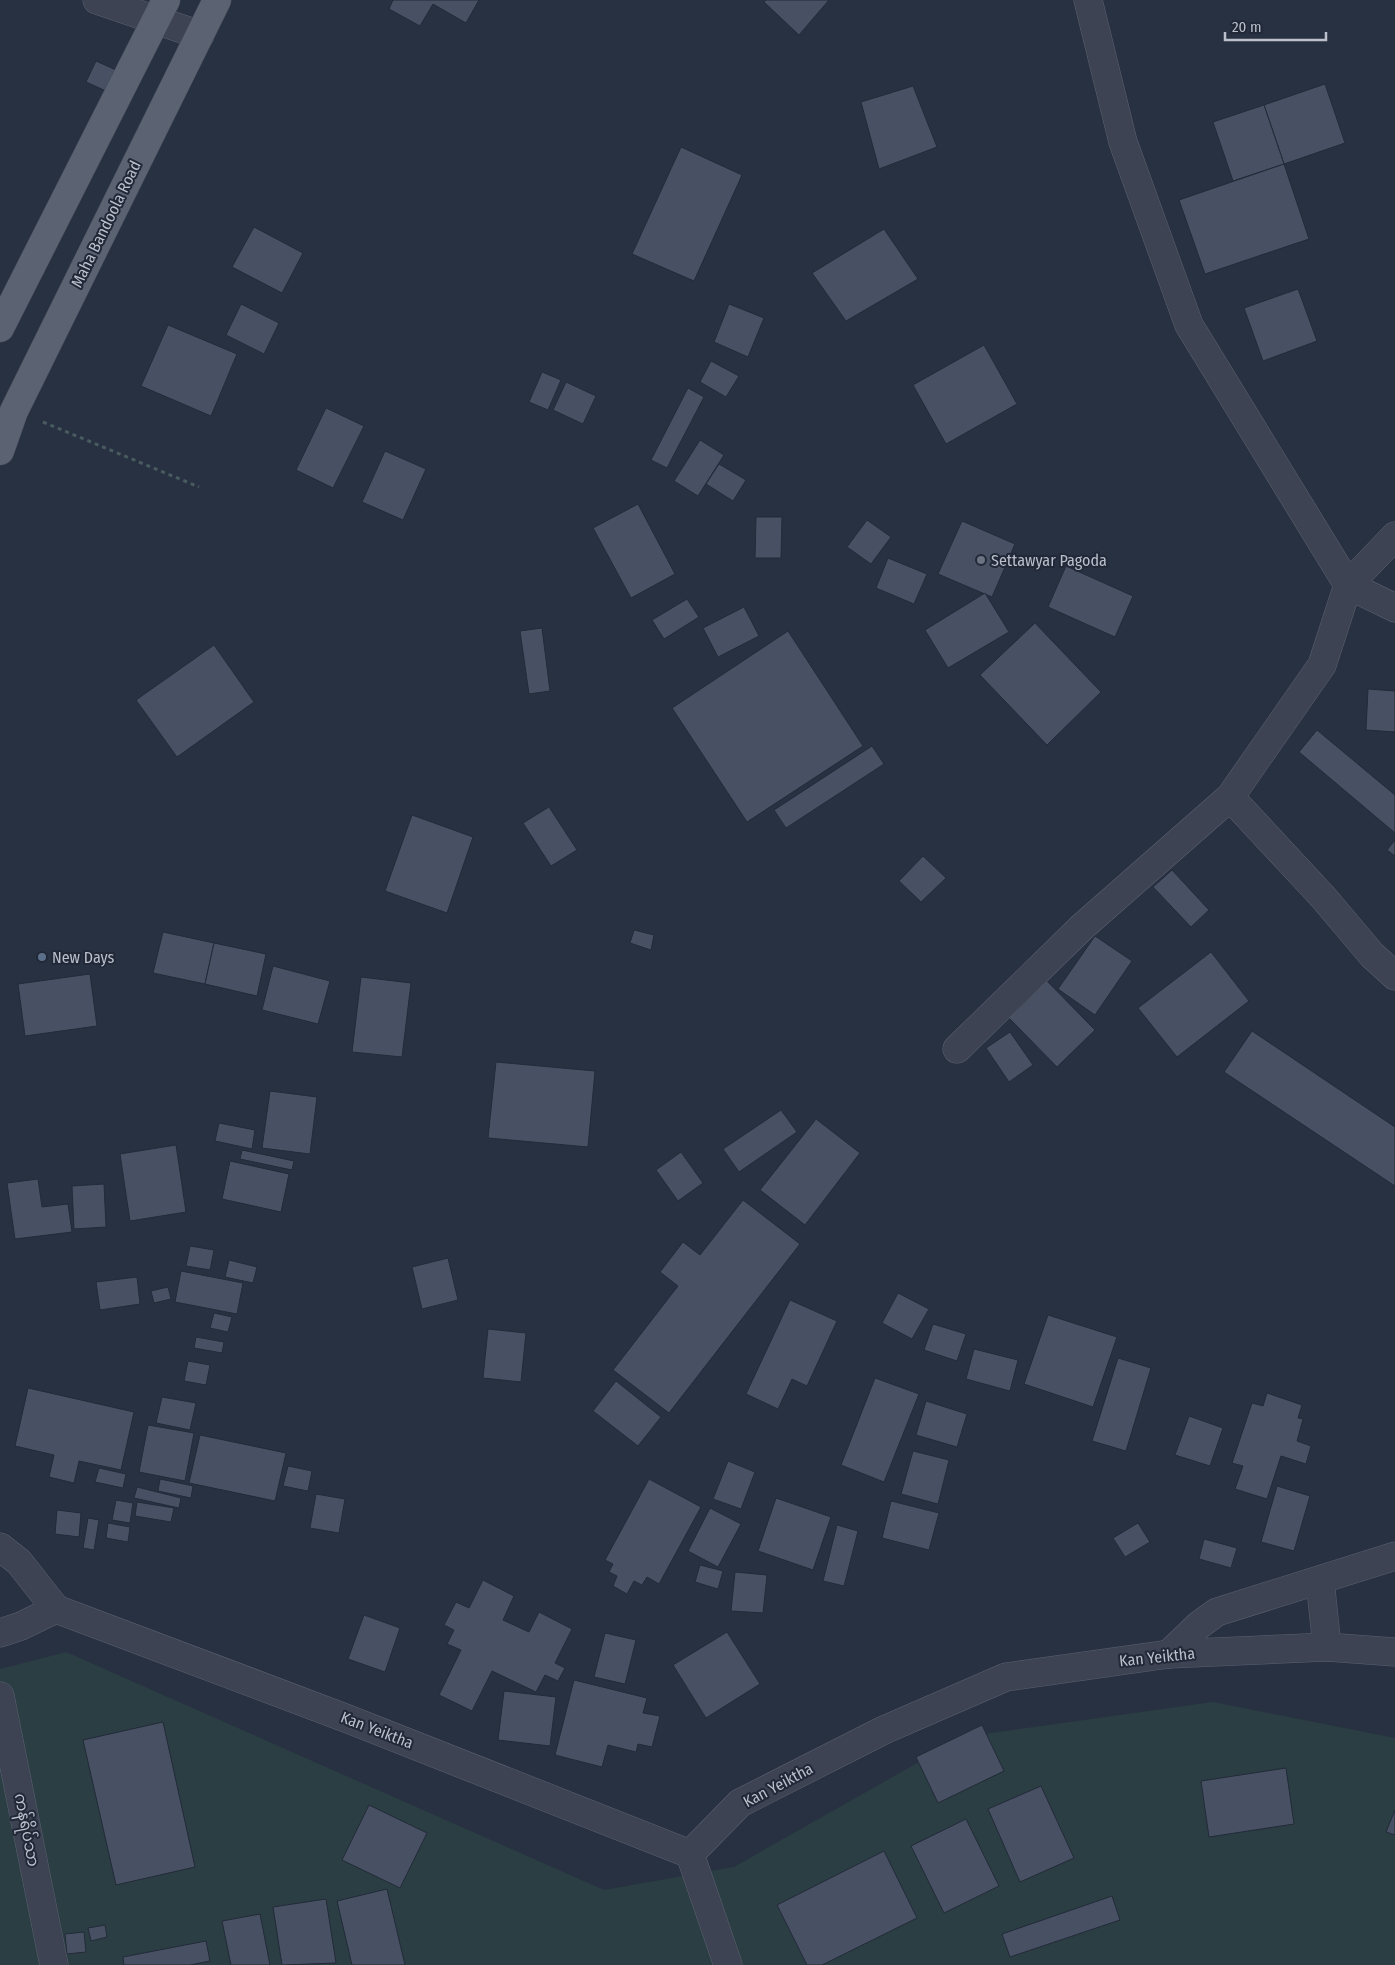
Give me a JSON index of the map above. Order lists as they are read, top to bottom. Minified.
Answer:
{"streets":{"main road":["Maha Bandoola Road"],"street":["Kan Yeiktha","ကန်ရိပ်သာ"]},"places":["Settawyar Pagoda","New Days"],"scale_bar":"20 m"}
